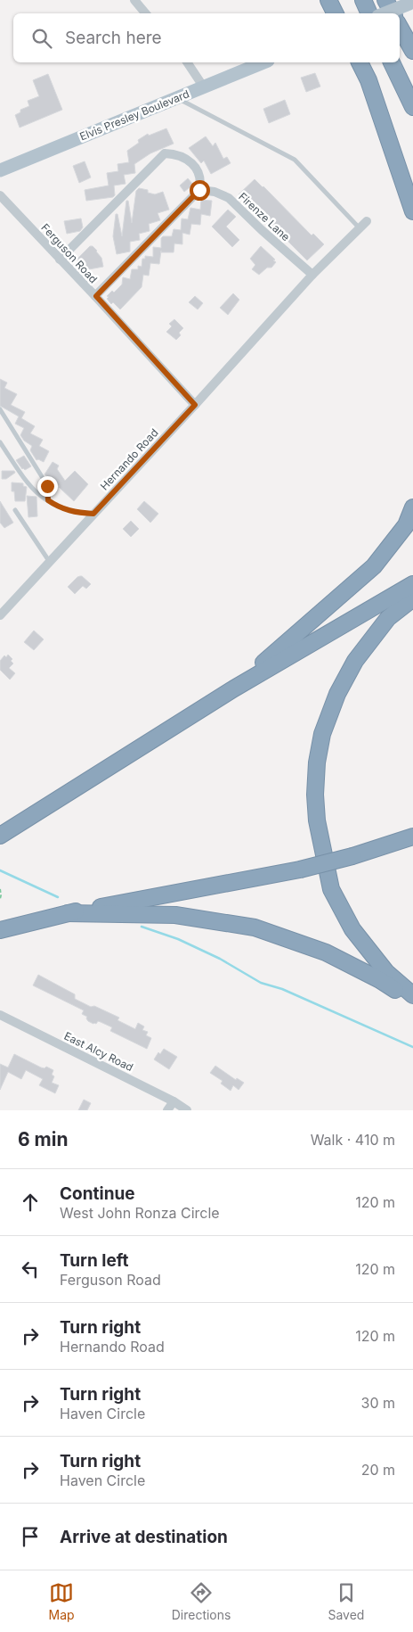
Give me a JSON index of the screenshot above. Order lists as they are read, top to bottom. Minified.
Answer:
{"streets":{"main road":["Elvis Presley Boulevard"],"street":["Firenze Lane","Ferguson Road","Hernando Road","East Alcy Road"]},"crossings":[["Firenze Lane","Hernando Road"],["Ferguson Road","Hernando Road"]],"page":{"search":"Search here","heading":["6 min","Walk · 410 m"],"list":[["Continue","West John Ronza Circle","120 m"],["Turn left","Ferguson Road","120 m"],["Turn right","Hernando Road","120 m"],["Turn right","Haven Circle","30 m"],["Turn right","Haven Circle","20 m"],"Arrive at destination"],"nav":["Map","Directions","Saved"]}}
